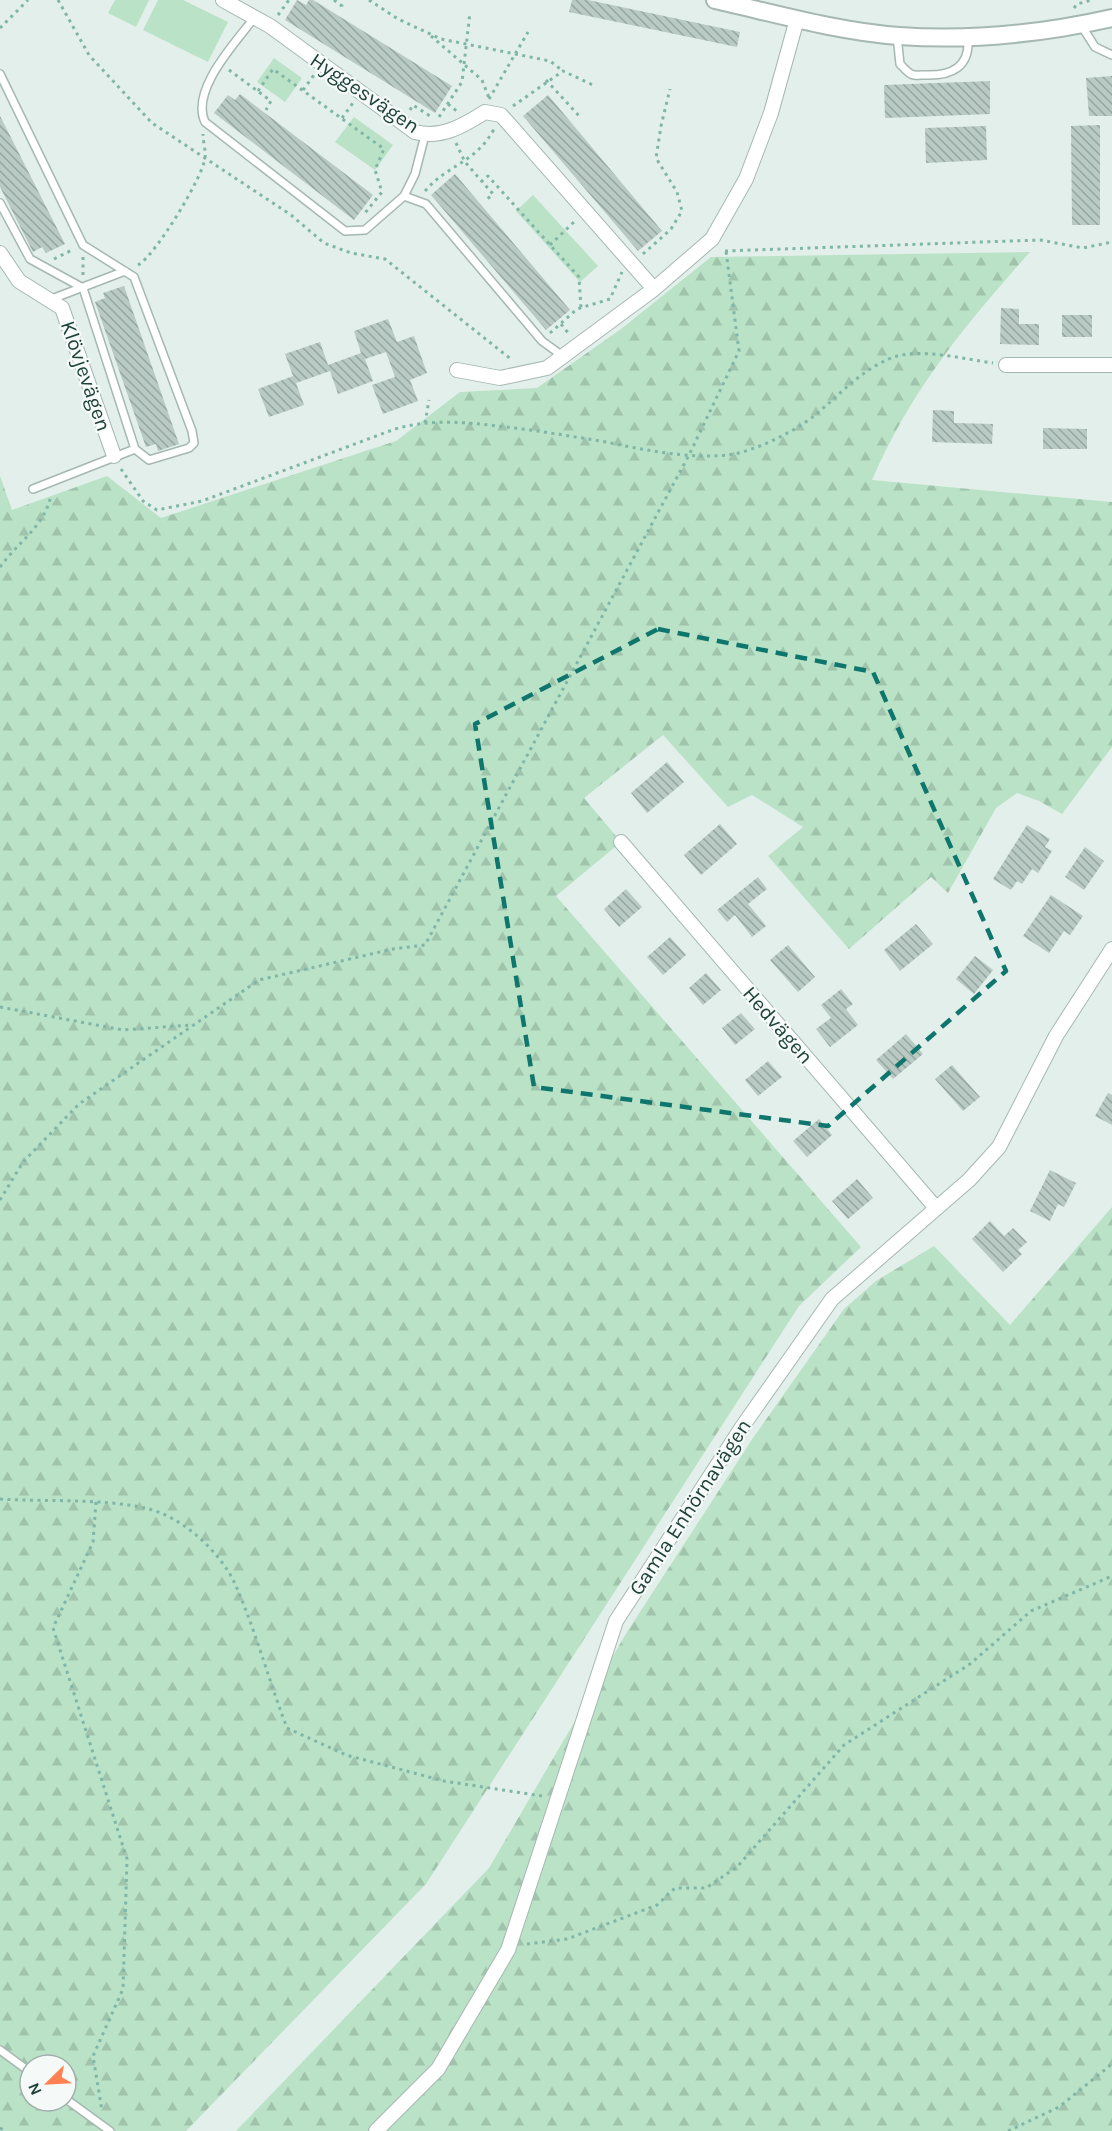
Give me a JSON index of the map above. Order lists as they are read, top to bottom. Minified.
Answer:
{"streets":{"street":["Hyggesvägen","Klövjevägen","Hedvägen","Gamla Enhörnavägen"]},"crossings":[["Hedvägen","Gamla Enhörnavägen"]],"north":"bottom left"}
